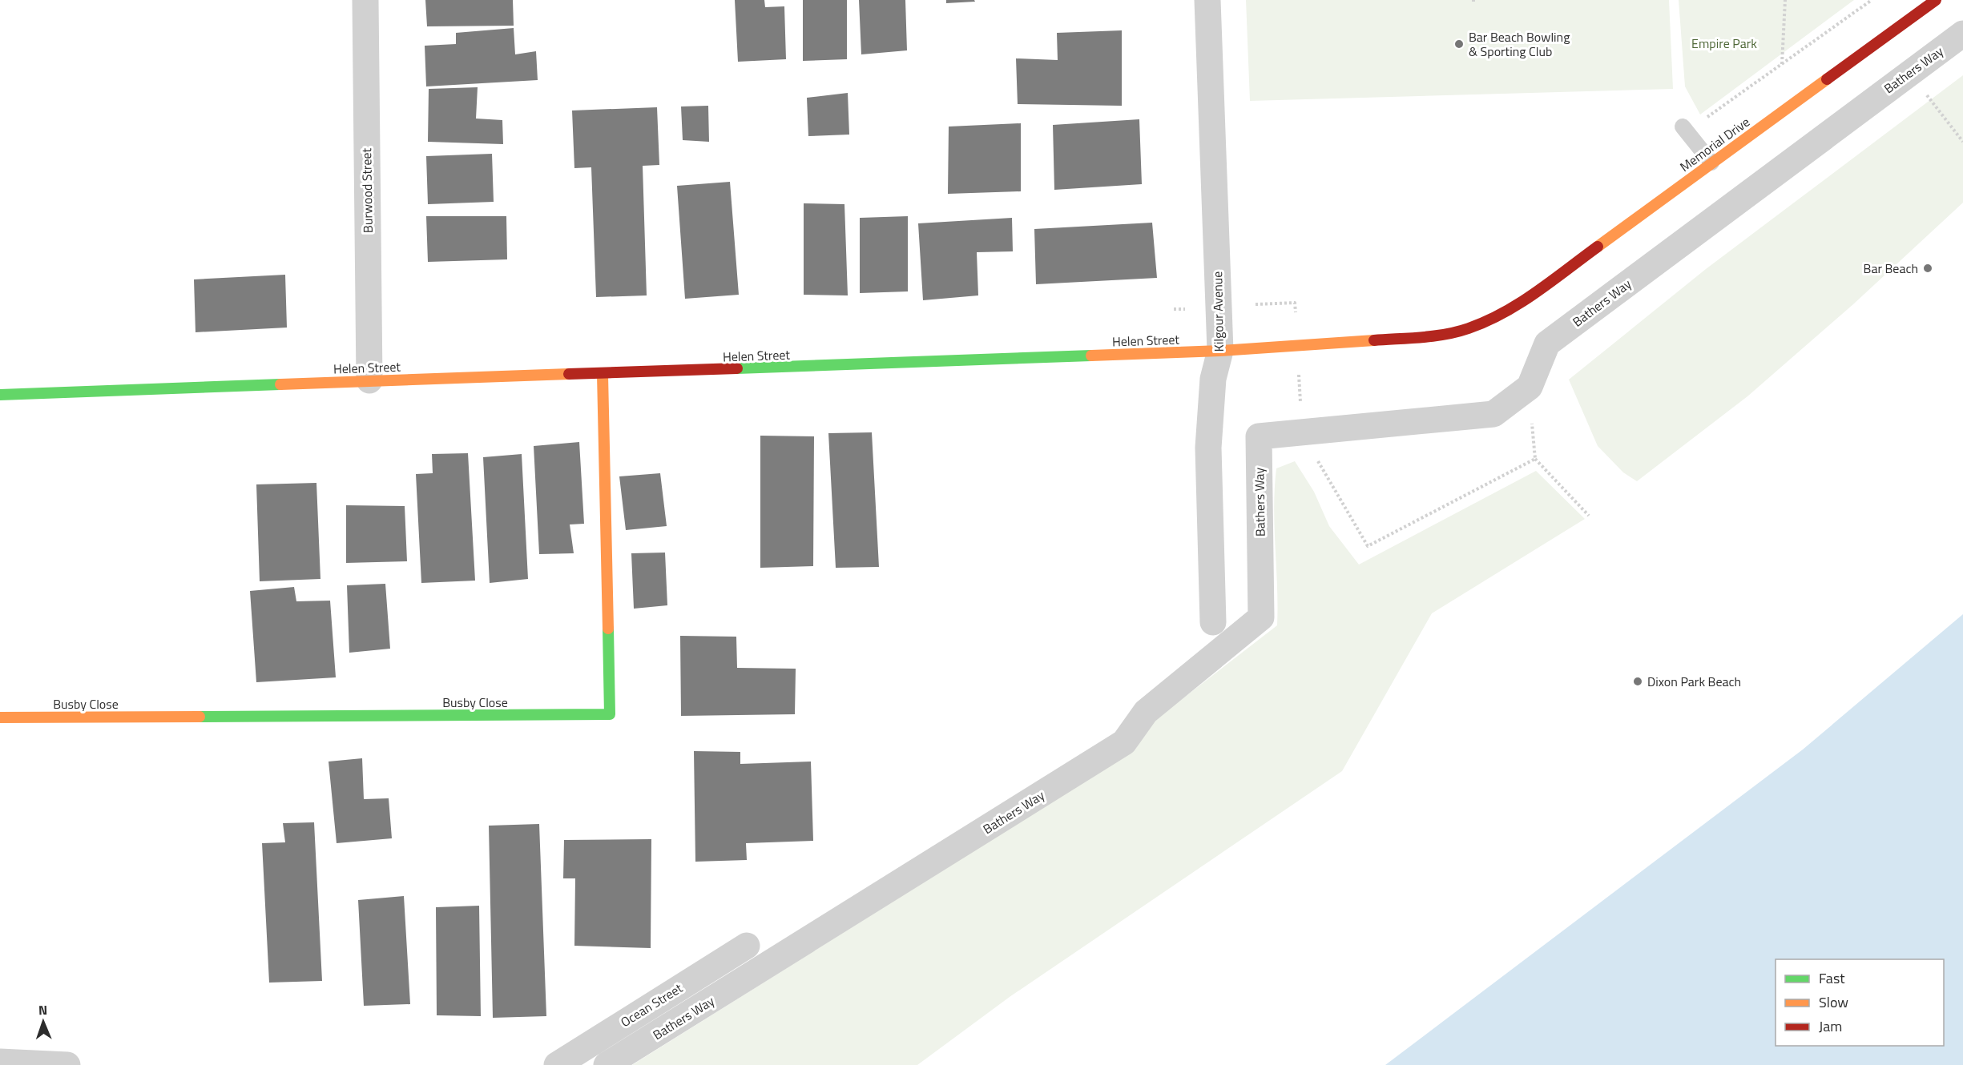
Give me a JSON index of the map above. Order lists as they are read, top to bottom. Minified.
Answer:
{"streets":{"main road":["Memorial Drive","Helen Street","Busby Close"],"street":["Bathers Way","Burwood Street","Kilgour Avenue","Ocean Street"]},"crossings":[["Memorial Drive","Helen Street"],["Burwood Street","Helen Street"],["Kilgour Avenue","Helen Street"],["Helen Street","Busby Close"]],"parks":["Empire Park"],"places":["Bar Beach Bowling & Sporting Club","Bar Beach","Dixon Park Beach"],"legend":["Fast","Slow","Jam"],"north":"top"}
